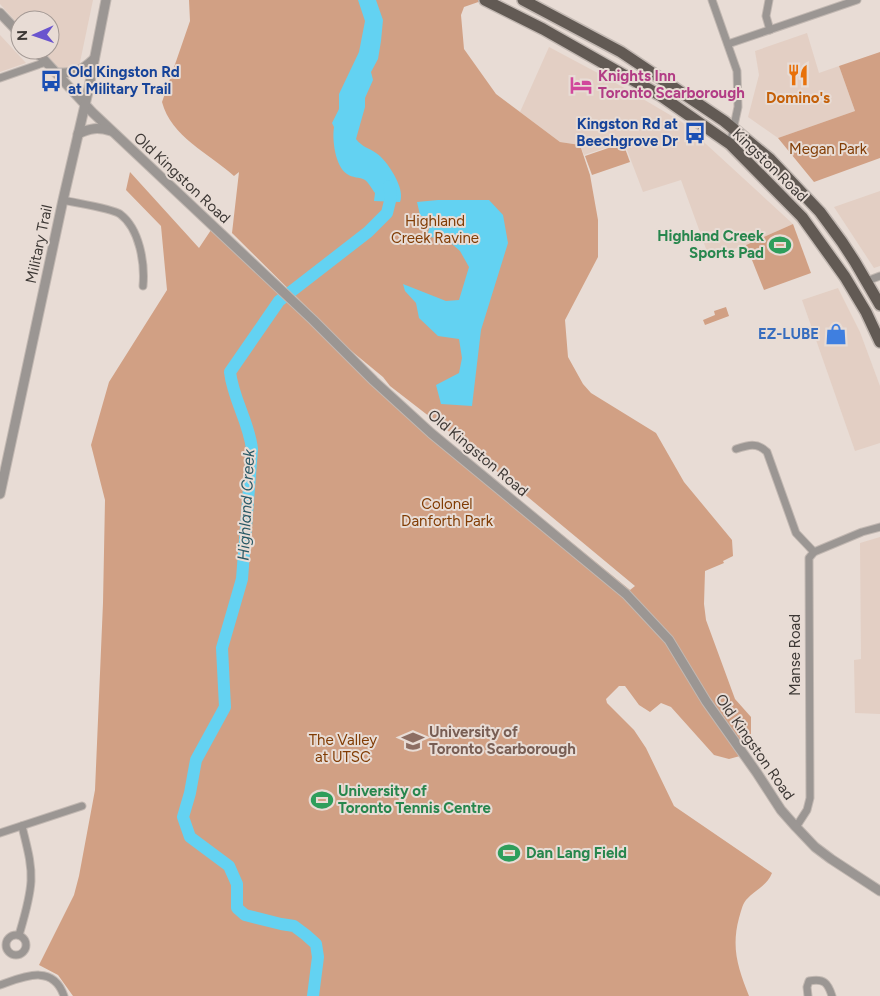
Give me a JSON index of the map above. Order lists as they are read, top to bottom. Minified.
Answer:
{"streets":{"main road":["Kingston Road"],"street":["Old Kingston Road","Military Trail","Manse Road"]},"crossings":[["Old Kingston Road","Military Trail"],["Old Kingston Road","Manse Road"]],"water":["Highland Creek"],"parks":["Megan Park","Highland Creek Ravine","Colonel Danforth Park","The Valley at UTSC"],"places":{"restaurant":["Domino's"],"bus stop":["Old Kingston Rd at Military Trail","Kingston Rd at Beechgrove Dr"],"hotel":["Knights Inn Toronto Scarborough"],"sports":["Highland Creek Sports Pad","University of Toronto Tennis Centre","Dan Lang Field"],"shop":["EZ-LUBE"],"school or university":["University of Toronto Scarborough"]},"north":"left"}
